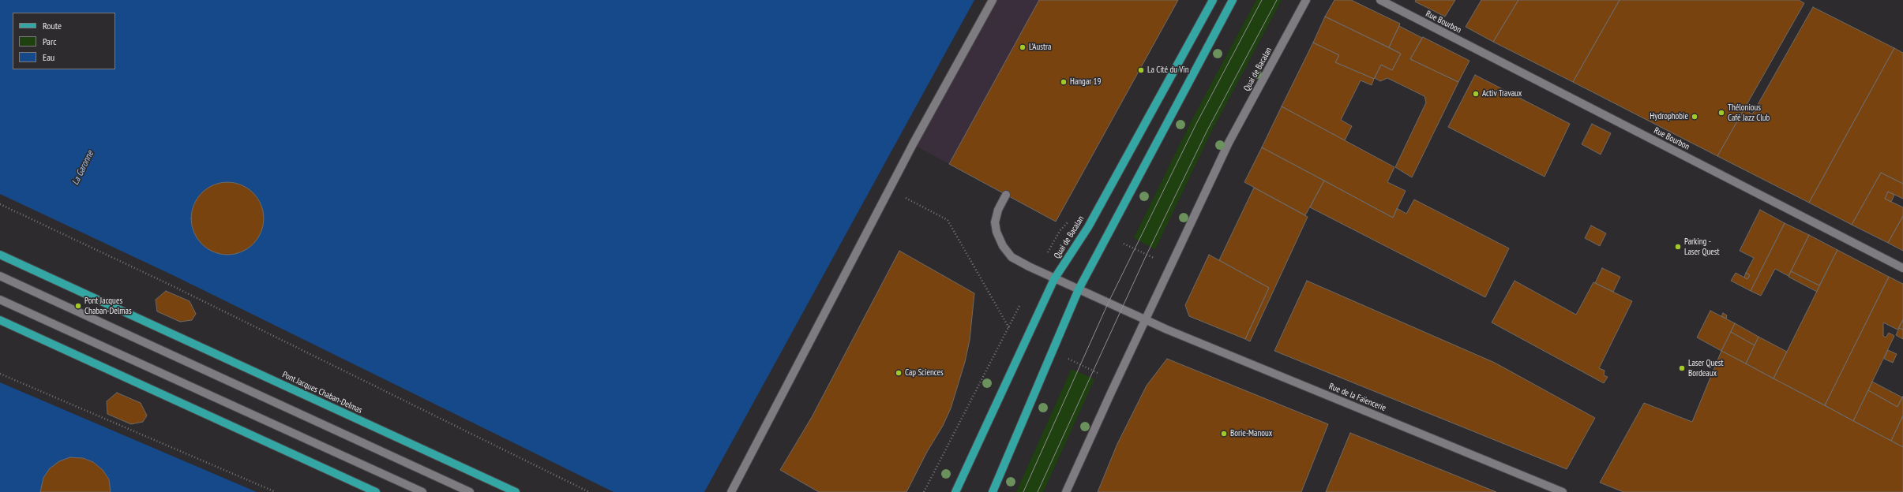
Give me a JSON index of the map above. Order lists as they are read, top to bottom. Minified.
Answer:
{"streets":{"main road":["Quai de Bacalan","Pont Jacques Chaban-Delmas"],"street":["Rue Bourbon","Rue de la Faïencerie"]},"crossings":[["Quai de Bacalan","Rue de la Faïencerie"]],"water":["La Garonne"],"places":["L'Austra","La Cité du Vin","Hangar 19","Activ Travaux","Thélonious Café Jazz Club","Hydrophobie","Parking - Laser Quest","Pont Jacques Chaban-Delmas","Laser Quest Bordeaux","Cap Sciences","Borie-Manoux"],"legend":["Route","Parc","Eau"]}
